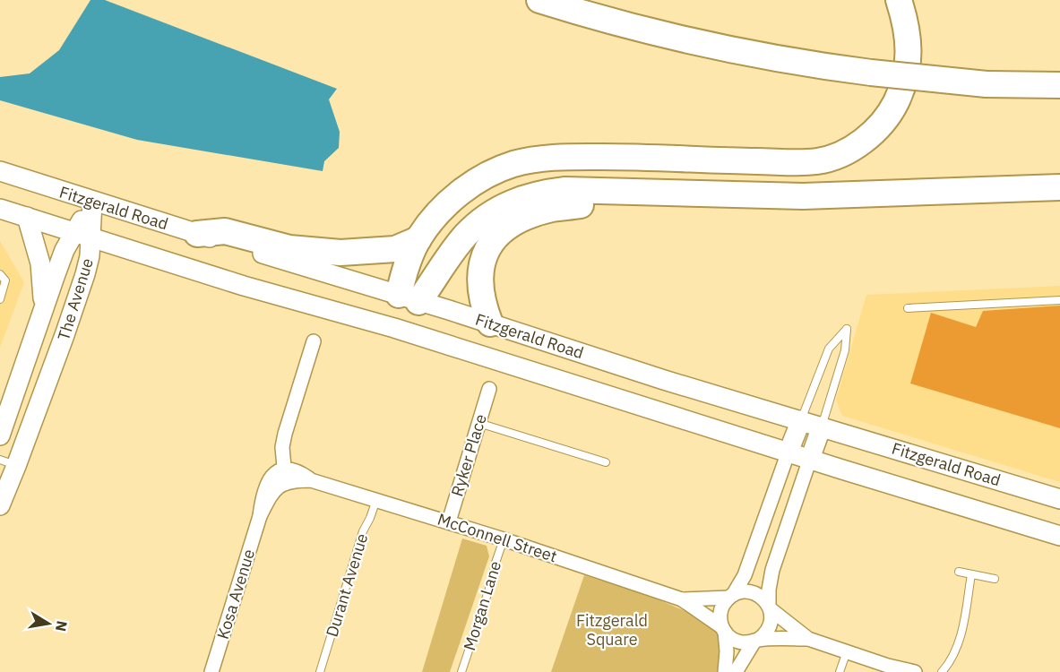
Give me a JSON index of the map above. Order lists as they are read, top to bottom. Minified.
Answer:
{"streets":{"street":["Fitzgerald Road","The Avenue","Ryker Place","McConnell Street","Kosa Avenue"],"lane":["Durant Avenue","Morgan Lane"]},"crossings":[["Fitzgerald Road","The Avenue"],["Ryker Place","McConnell Street"],["McConnell Street","Durant Avenue"],["McConnell Street","Kosa Avenue"],["McConnell Street","Morgan Lane"]],"parks":["Fitzgerald Square"],"north":"right"}
